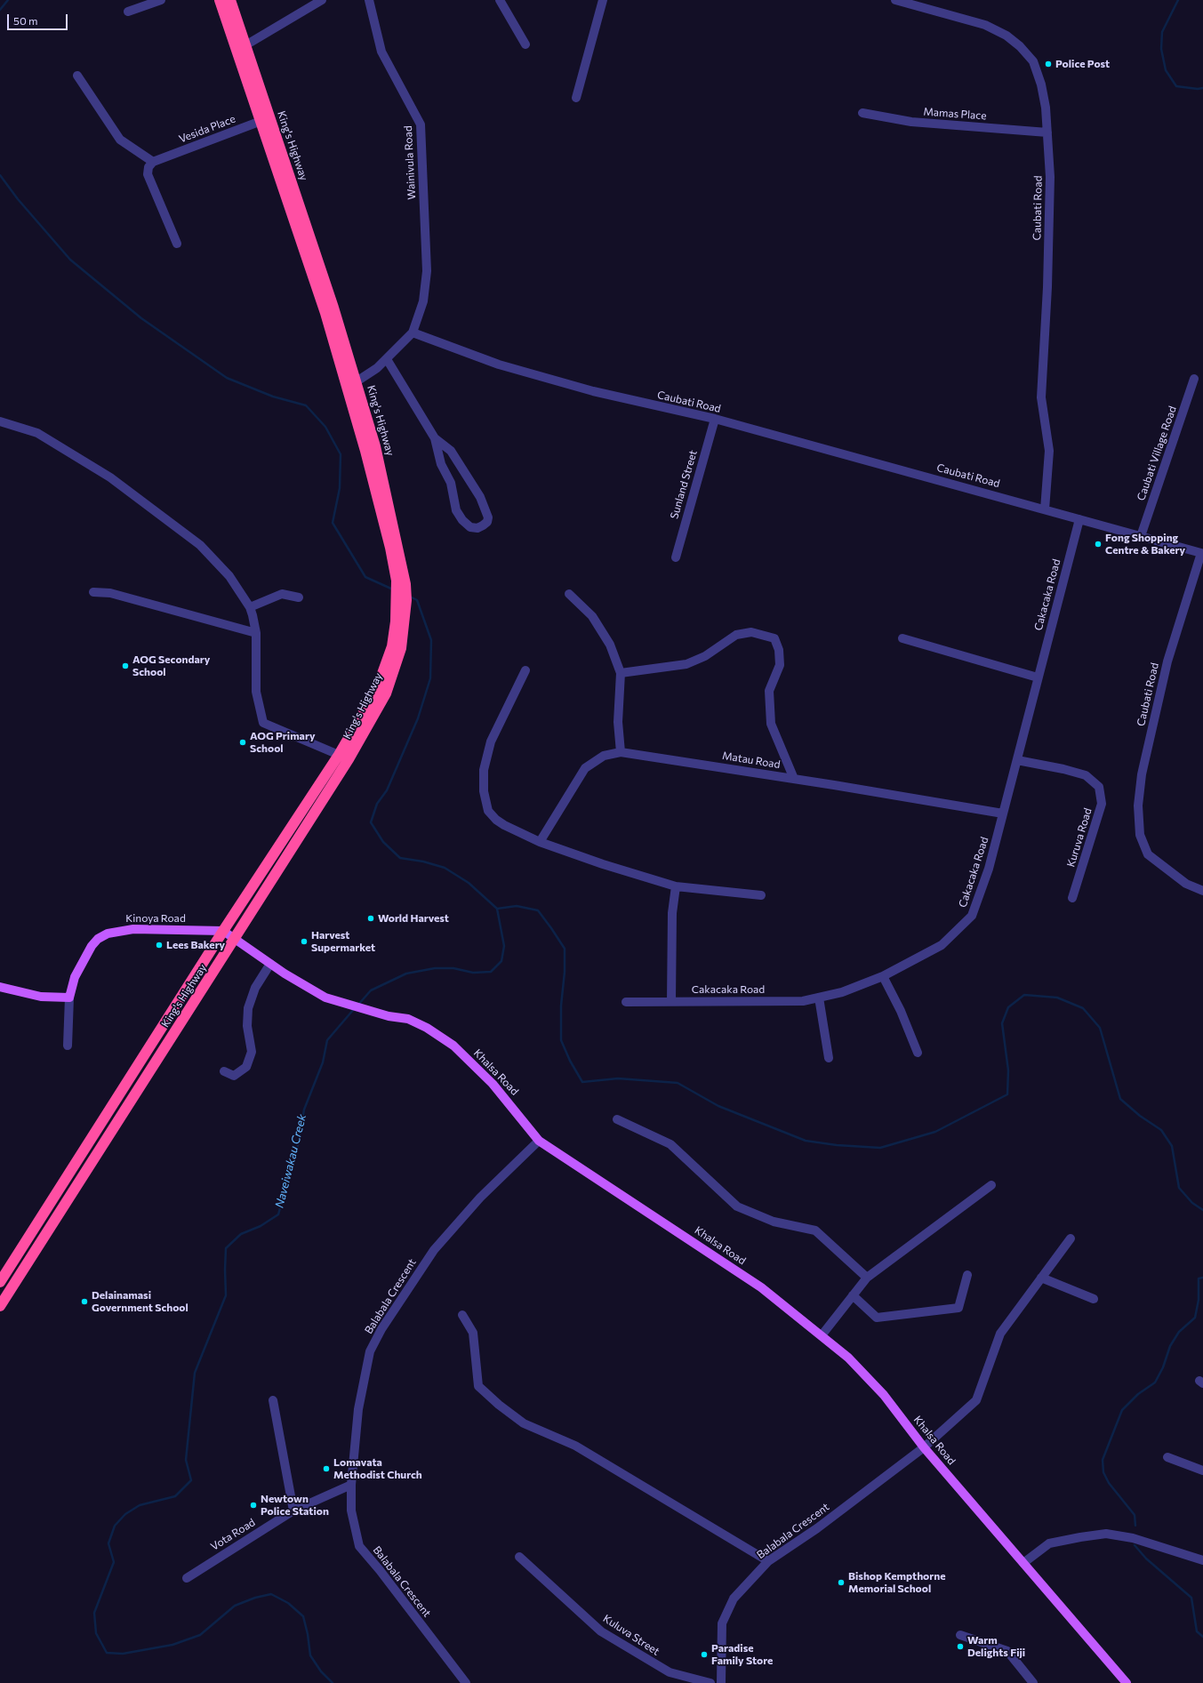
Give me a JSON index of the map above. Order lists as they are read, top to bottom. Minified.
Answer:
{"streets":{"highway":["King's Highway"],"main road":["Kinoya Road","Khalsa Road"],"street":["Mamas Place","Vesida Place","Wainivula Road","Caubati Road","Caubati Village Road","Sunland Street","Cakacaka Road","Matau Road","Kuruva Road","Balabala Crescent","Vota Road","Kuluva Street"]},"crossings":[["Mamas Place","Caubati Road"],["Vesida Place","King's Highway"],["King's Highway","Kinoya Road"],["King's Highway","Khalsa Road"],["Wainivula Road","Caubati Road"],["Caubati Road","Caubati Village Road"],["Caubati Road","Sunland Street"],["Caubati Road","Cakacaka Road"],["Cakacaka Road","Matau Road"],["Cakacaka Road","Kuruva Road"],["Kinoya Road","Khalsa Road"],["Khalsa Road","Balabala Crescent"],["Balabala Crescent","Vota Road"]],"water":["Naveiwakau Creek"],"places":["Police Post","Fong Shopping Centre & Bakery","AOG Secondary School","AOG Primary School","World Harvest","Harvest Supermarket","Lees Bakery","Delainamasi Government School","Lomavata Methodist Church","Newtown Police Station","Bishop Kempthorne Memorial School","Warm Delights Fiji","Paradise Family Store"],"scale_bar":"50 m"}
